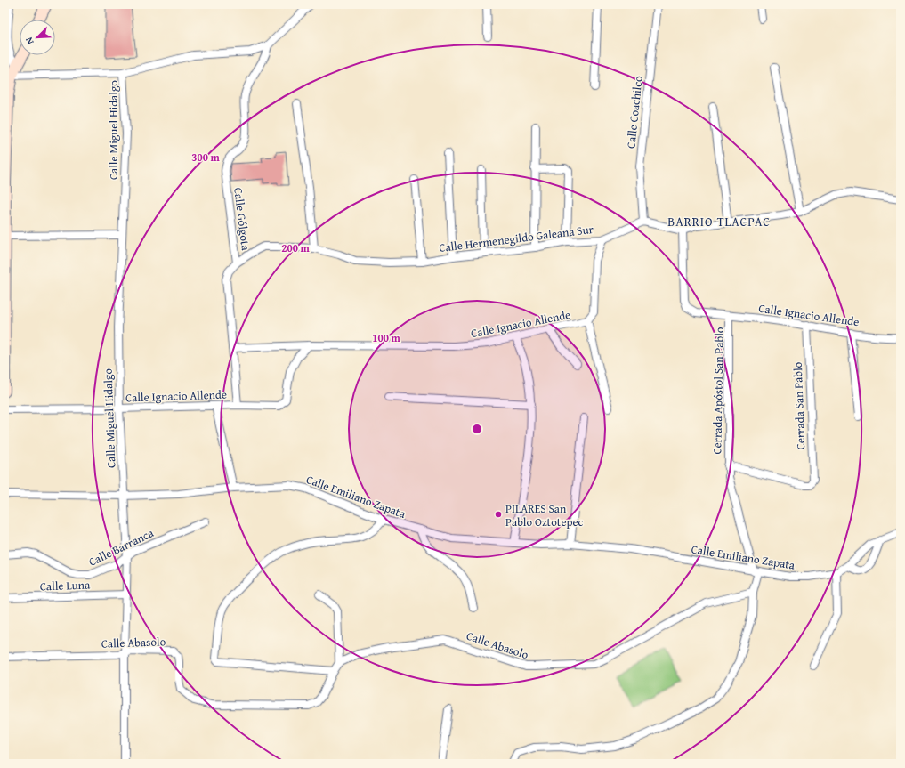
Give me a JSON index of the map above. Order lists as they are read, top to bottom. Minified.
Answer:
{"streets":{"street":["Calle Coachilco","Calle Miguel Hidalgo","Calle Gólgota","Calle Hermenegildo Galeana Sur","Calle Ignacio Allende","Cerrada Apóstol San Pablo","Cerrada San Pablo","Calle Emiliano Zapata","Calle Barranca","Calle Luna","Calle Abasolo"]},"crossings":[["Calle Coachilco","Calle Hermenegildo Galeana Sur"],["Calle Miguel Hidalgo","Calle Ignacio Allende"],["Calle Miguel Hidalgo","Calle Emiliano Zapata"],["Calle Miguel Hidalgo","Calle Barranca"],["Calle Miguel Hidalgo","Calle Luna"],["Calle Miguel Hidalgo","Calle Abasolo"],["Calle Gólgota","Calle Hermenegildo Galeana Sur"],["Calle Gólgota","Calle Ignacio Allende"],["Calle Hermenegildo Galeana Sur","Calle Ignacio Allende"],["Calle Ignacio Allende","Cerrada Apóstol San Pablo"],["Calle Ignacio Allende","Cerrada San Pablo"],["Cerrada Apóstol San Pablo","Cerrada San Pablo"],["Cerrada Apóstol San Pablo","Calle Emiliano Zapata"]],"districts":["BARRIO TLACPAC"],"places":["PILARES San Pablo Oztotepec"],"north":"bottom left","rings":["300 m","200 m","100 m"]}
